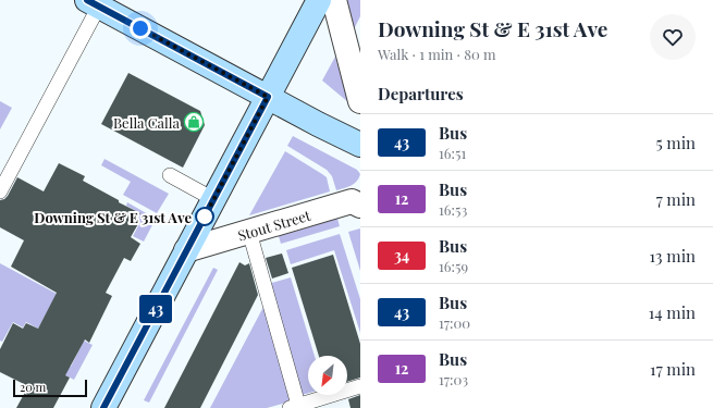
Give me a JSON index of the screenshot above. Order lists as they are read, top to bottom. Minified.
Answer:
{"streets":{"street":["Stout Street"]},"places":{"shop":["Bella Calla"],"other":["Downing St & E 31st Ave"]},"lines":["bus line 43"],"scale_bar":"20 m","north":"bottom left","page":{"on_map":"43","heading":[["Downing St & E 31st Ave","Walk · 1 min · 80 m"],"Departures"],"list":[{"mark":"43","name":"Bus","note":"16:51","value":"5 min"},{"mark":"12","name":"Bus","note":"16:53","value":"7 min"},{"mark":"34","name":"Bus","note":"16:59","value":"13 min"},{"mark":"43","name":"Bus","note":"17:00","value":"14 min"},{"mark":"12","name":"Bus","note":"17:03","value":"17 min"}],"scale":"20 m"}}
